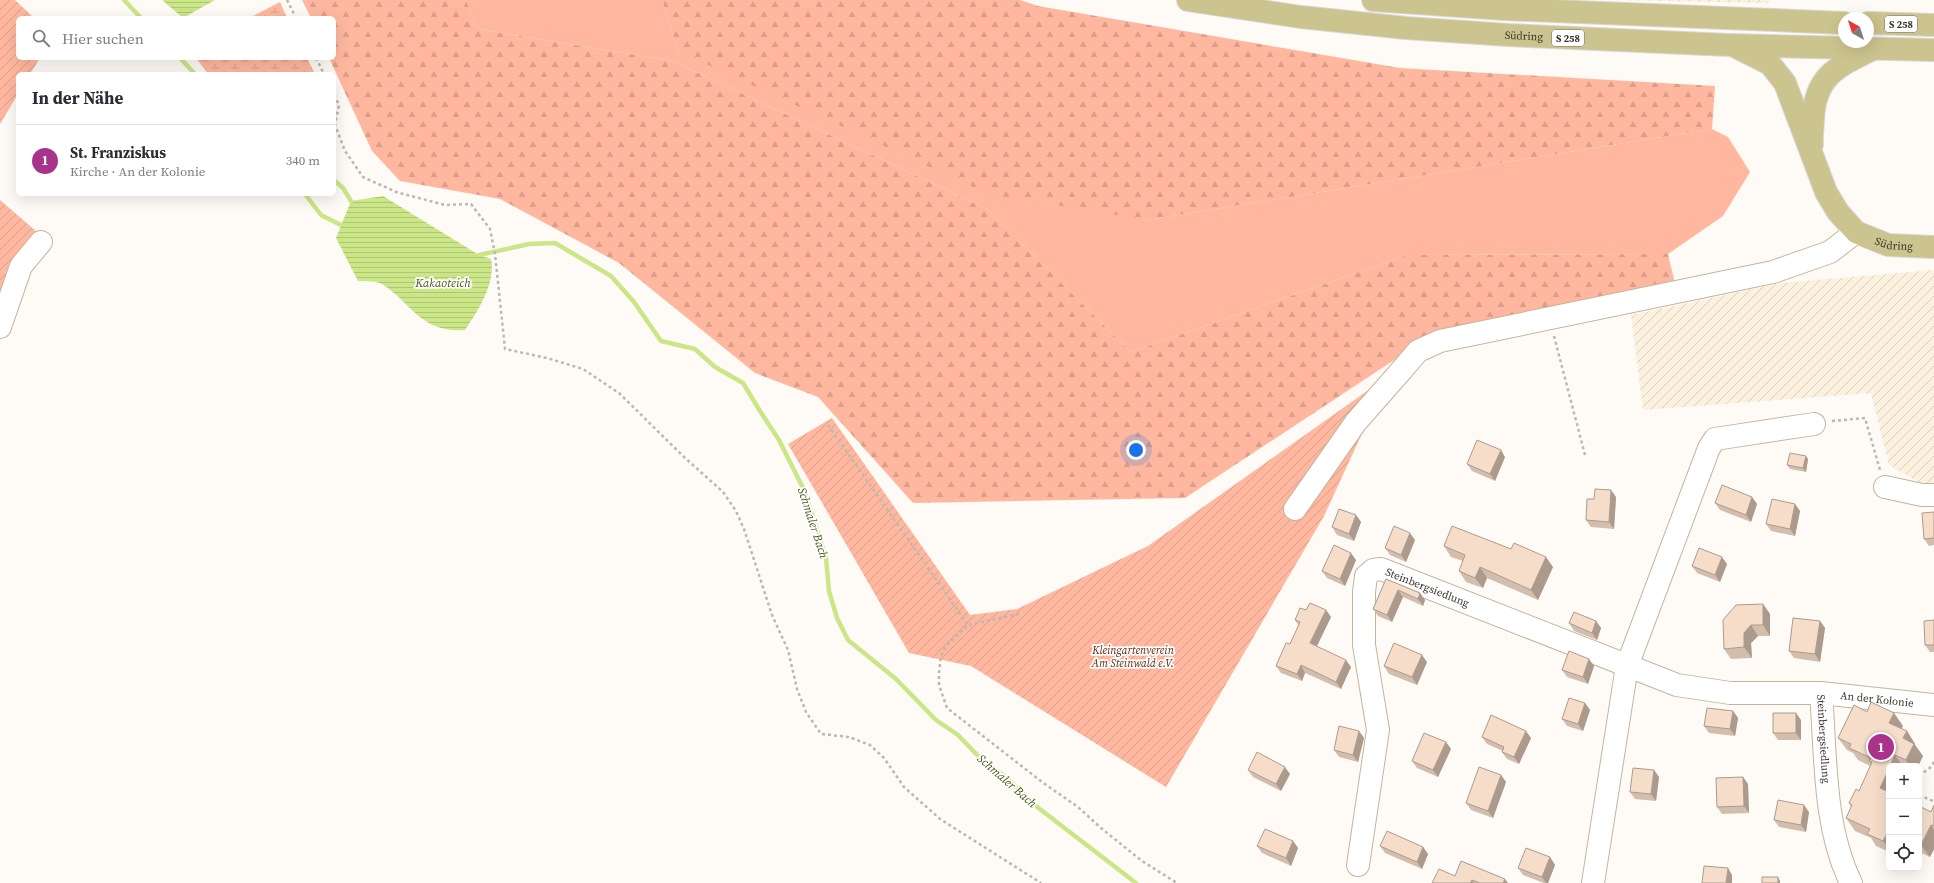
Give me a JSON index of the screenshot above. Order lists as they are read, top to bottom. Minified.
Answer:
{"streets":{"main road":["S 258","Südring"],"street":["Steinbergsiedlung","An der Kolonie"]},"crossings":[["S 258","Südring"],["Steinbergsiedlung","An der Kolonie"]],"water":["Kakaoteich","Schmaler Bach"],"parks":["Kleingartenverein Am Steinwald e.V."],"north":"top left","page":{"search":"Hier suchen","heading":"In der Nähe","list":[{"mark":"1","name":"St. Franziskus","note":"Kirche · An der Kolonie","value":"340 m"}],"pins":"1","map_buttons":["+","−"]}}
